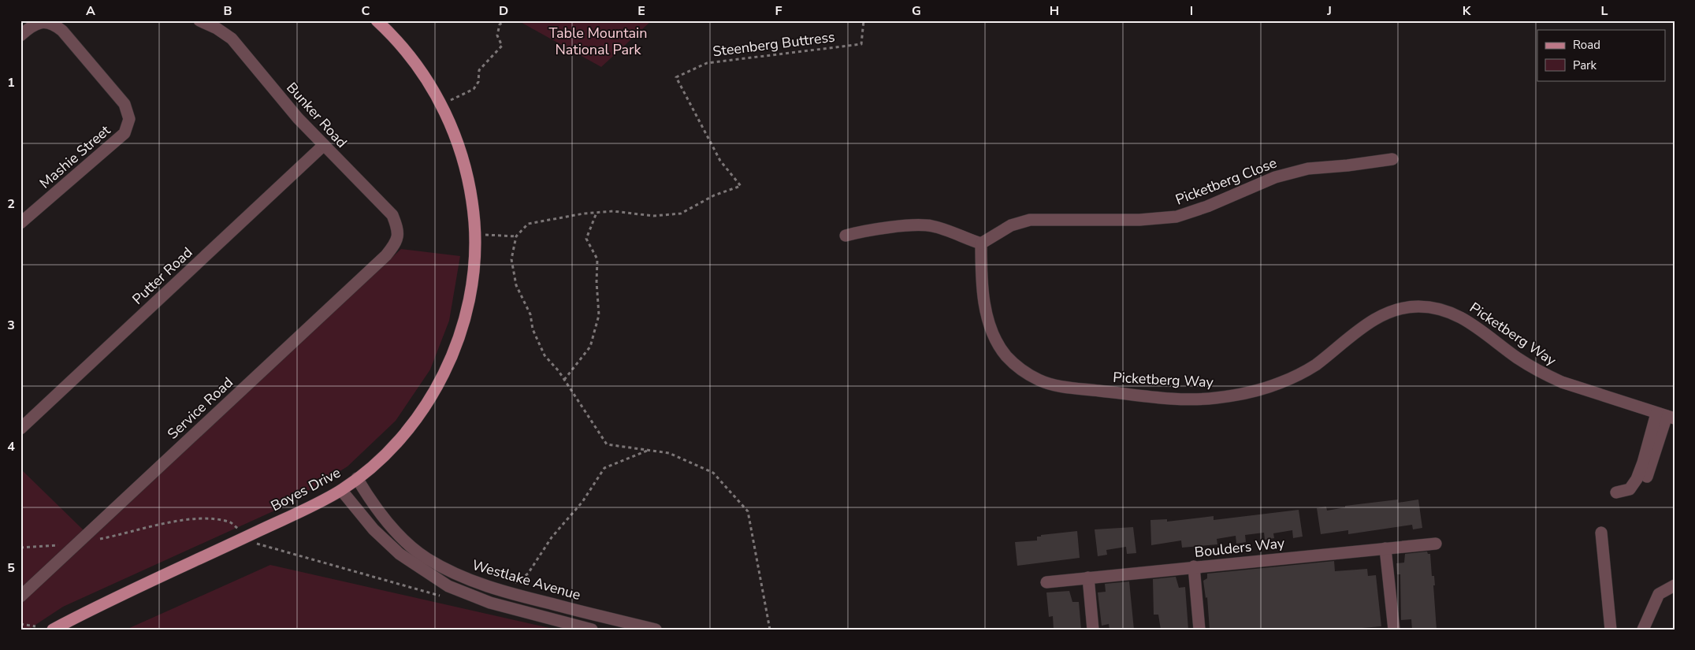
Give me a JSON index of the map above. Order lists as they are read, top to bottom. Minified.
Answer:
{"streets":{"main road":["Boyes Drive"],"street":["Bunker Road","Mashie Street","Picketberg Close","Putter Road","Picketberg Way","Service Road","Boulders Way","Westlake Avenue"],"path":["Steenberg Buttress"]},"crossings":[["Bunker Road","Putter Road"],["Bunker Road","Service Road"],["Picketberg Close","Picketberg Way"],["Boyes Drive","Westlake Avenue"]],"parks":["Table Mountain National Park"],"legend":["Road","Park"],"grid":{"columns":["A","B","C","D","E","F","G","H","I","J","K","L"],"rows":["1","2","3","4","5"]}}
